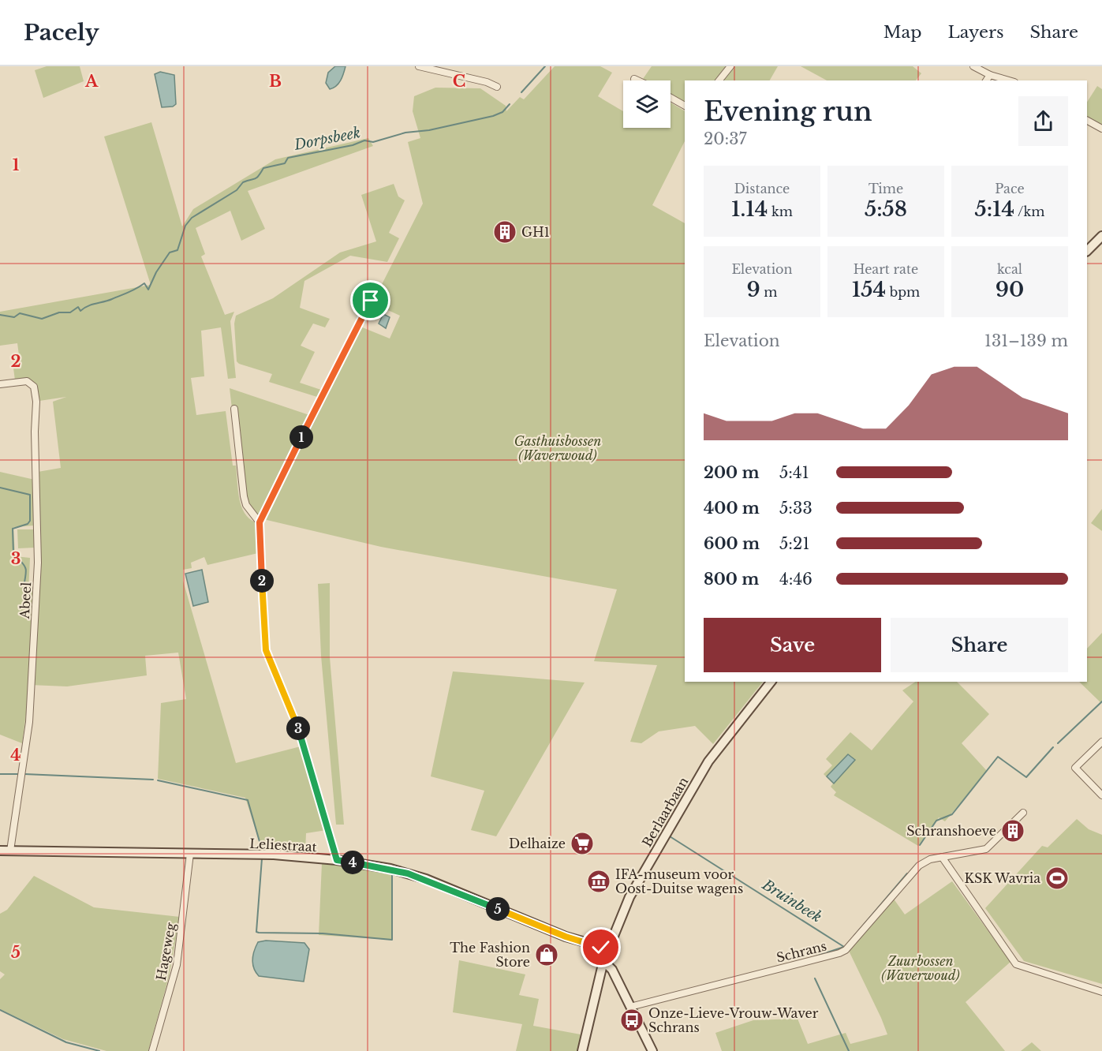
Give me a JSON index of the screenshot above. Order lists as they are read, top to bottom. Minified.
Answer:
{"streets":{"street":["Abeel","Berlaarbaan","Leliestraat","Hageweg","Schrans"]},"crossings":[["Abeel","Leliestraat"],["Berlaarbaan","Leliestraat"],["Leliestraat","Hageweg"]],"water":["Dorpsbeek","Bruinbeek"],"parks":["Gasthuisbossen (Waverwoud)","Zuurbossen (Waverwoud)"],"places":{"building":["GH1","Schranshoeve"],"supermarket":["Delhaize"],"sports":["KSK Wavria"],"museum":["IFA-museum voor Oost-Duitse wagens"],"shop":["The Fashion Store"],"bus stop":["Onze-Lieve-Vrouw-Waver Schrans"]},"page":{"header":"Pacely","nav":["Map","Layers","Share"],"heading":["Evening run","20:37"],"stats":[["Distance","1.14 km"],["Time","5:58"],["Pace","5:14 /km"],["Elevation","9 m"],["Heart rate","154 bpm"],["kcal","90"]],"chart":["Elevation","131–139 m"],"pins":["1","2","3","4","5"],"list":[{"name":"200 m","note":"5:41"},{"name":"400 m","note":"5:33"},{"name":"600 m","note":"5:21"},{"name":"800 m","note":"4:46"}],"buttons":["Save","Share"]},"grid":{"columns":["A","B","C"],"rows":["1","2","3","4","5"]}}
